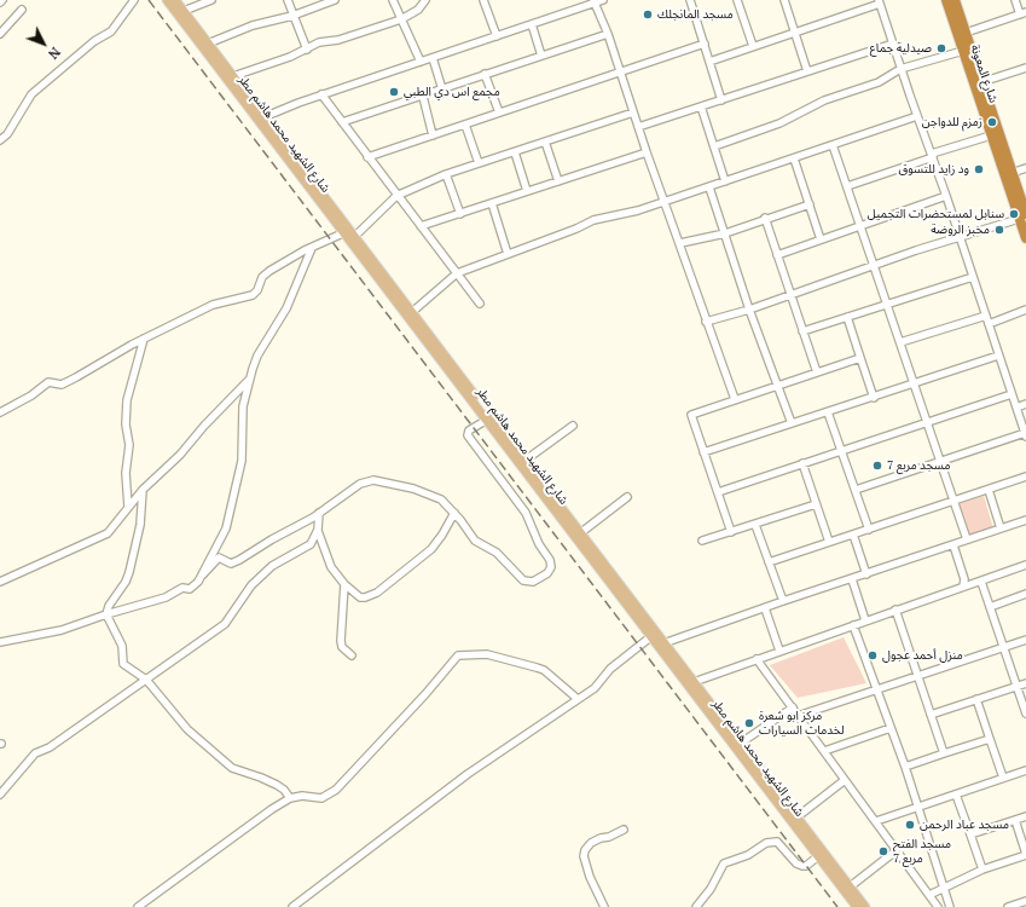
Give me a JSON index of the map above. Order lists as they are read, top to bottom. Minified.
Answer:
{"streets":{"highway":["شارع المعونة"],"main road":["شارع الشهيد محمد هاشم مطر"]},"places":["مسجد المانجلك","صيدلية جماع","مجمع اس دي الطبي","زمزم للدواجن","ود زايد للتسوق","سنابل لمستحضرات التجميل","مخبز الروضة","مسجد مربع 7","منزل أحمد عجول","مركز ابو شعرة لخدمات السيارات","مسجد عباد الرحمن","مسجد الفتح مربع 7"],"north":"bottom right"}
